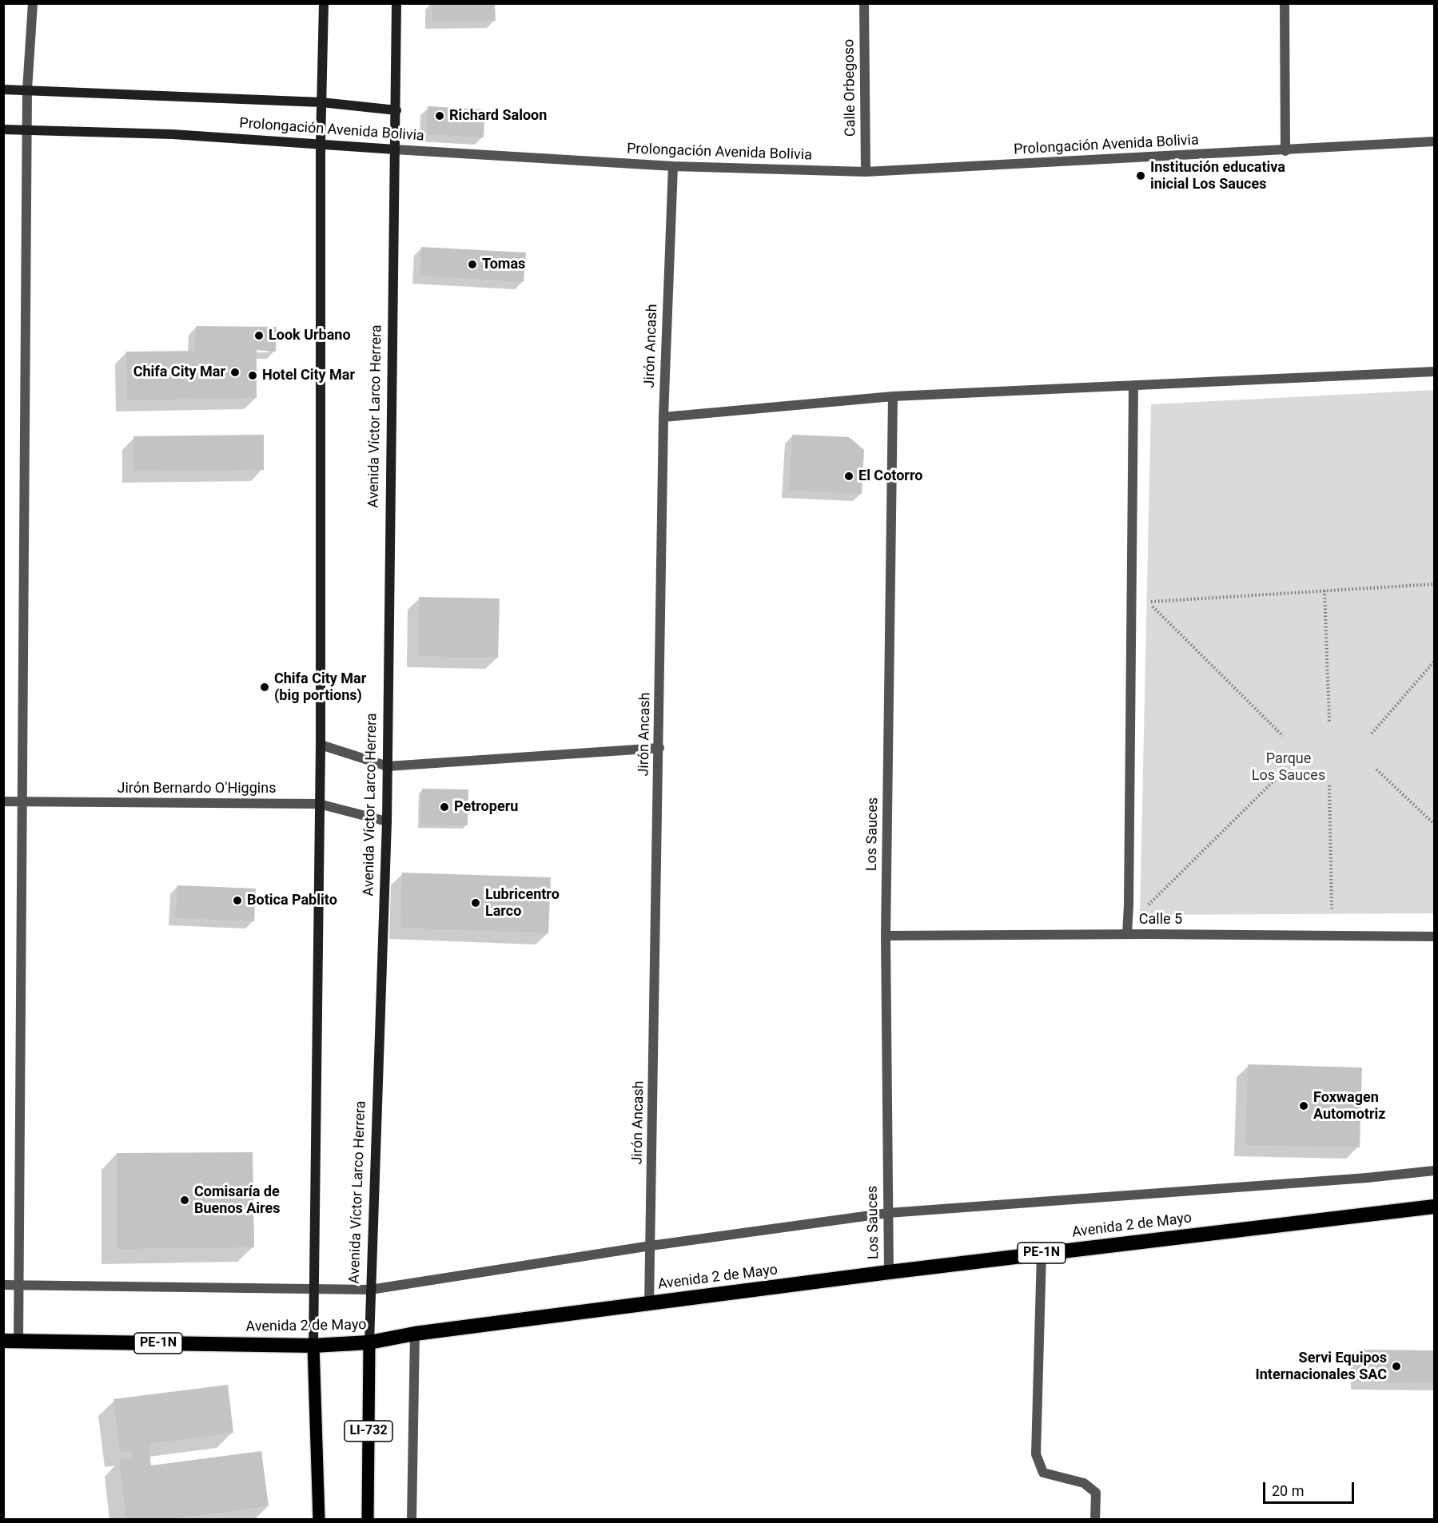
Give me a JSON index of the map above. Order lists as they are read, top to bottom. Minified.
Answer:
{"streets":{"highway":["Avenida 2 de Mayo","PE-1N"],"main road":["Prolongación Avenida Bolivia","Avenida Víctor Larco Herrera","LI-732"],"street":["Calle Orbegoso","Jirón Ancash","Jirón Bernardo O'Higgins","Los Sauces","Calle 5"]},"crossings":[["Calle Orbegoso","Prolongación Avenida Bolivia"],["Prolongación Avenida Bolivia","Jirón Ancash"],["Prolongación Avenida Bolivia","Avenida Víctor Larco Herrera"],["Jirón Ancash","Avenida 2 de Mayo"],["Avenida Víctor Larco Herrera","Jirón Bernardo O'Higgins"],["Avenida Víctor Larco Herrera","Avenida 2 de Mayo"],["Los Sauces","Calle 5"],["Los Sauces","Avenida 2 de Mayo"]],"parks":["Parque Los Sauces"],"places":["Richard Saloon","Institución educativa inicial Los Sauces","Tomas","Look Urbano","Chifa City Mar","Hotel City Mar","El Cotorro","Chifa City Mar (big portions)","Petroperu","Botica Pablito","Lubricentro Larco","Foxwagen Automotriz","Comisaría de Buenos Aires","Servi Equipos Internacionales SAC"],"scale_bar":"20 m"}
